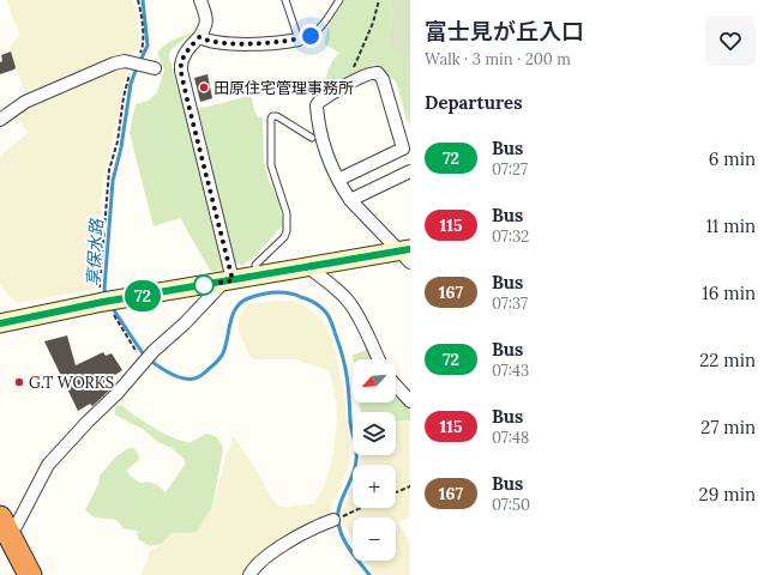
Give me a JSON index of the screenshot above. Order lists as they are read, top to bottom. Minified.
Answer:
{"water":["享保水路"],"places":["田原住宅管理事務所","G.T WORKS"],"lines":["bus line 72"],"north":"bottom left","page":{"on_map":"72","heading":[["富士見が丘入口","Walk · 3 min · 200 m"],"Departures"],"list":[{"mark":"72","name":"Bus","note":"07:27","value":"6 min"},{"mark":"115","name":"Bus","note":"07:32","value":"11 min"},{"mark":"167","name":"Bus","note":"07:37","value":"16 min"},{"mark":"72","name":"Bus","note":"07:43","value":"22 min"},{"mark":"115","name":"Bus","note":"07:48","value":"27 min"},{"mark":"167","name":"Bus","note":"07:50","value":"29 min"}],"map_buttons":["+","−"]}}
